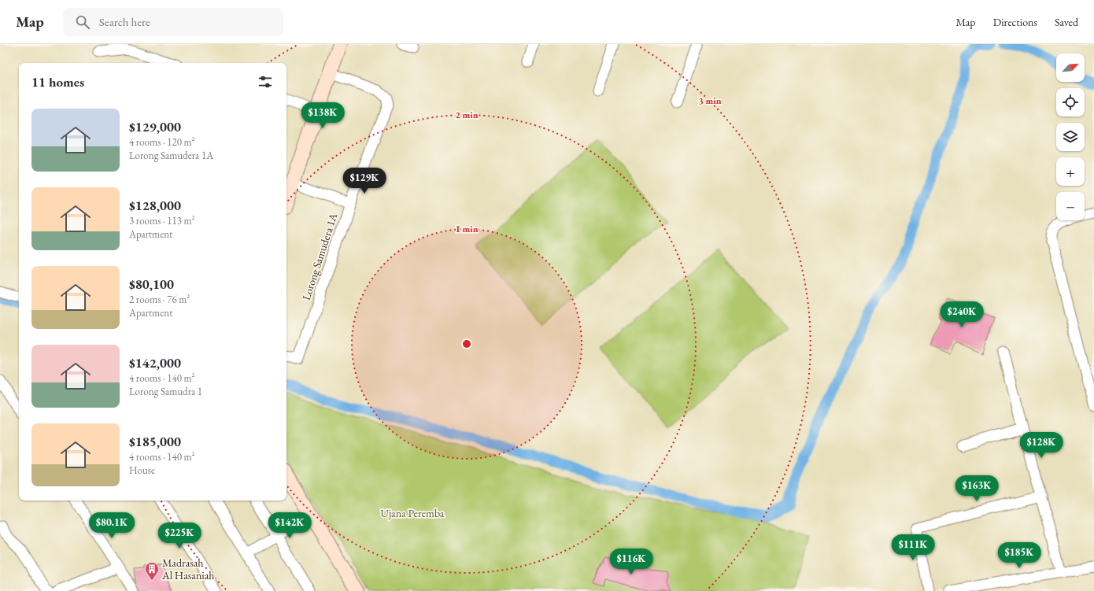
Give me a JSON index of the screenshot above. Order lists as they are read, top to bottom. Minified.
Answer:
{"streets":{"street":["Lorong Samudera 1A"]},"parks":["Ujana Peremba"],"places":{"building":["Madrasah Al Hasaniah"]},"north":"top right","page":{"header":"Map","search":"Search here","nav":["Map","Directions","Saved"],"map_buttons":["+","−"],"heading":"11 homes","list":[{"name":"$129,000","note":"4 rooms · 120 m² · Lorong Samudera 1A"},{"name":"$128,000","note":"3 rooms · 113 m² · Apartment"},{"name":"$80,100","note":"2 rooms · 76 m² · Apartment"},{"name":"$142,000","note":"4 rooms · 140 m² · Lorong Samudra 1"},{"name":"$185,000","note":"4 rooms · 140 m² · House"}],"price":["$138K","$129K","$240K","$128K","$163K","$80.1K","$142K","$225K","$111K","$185K","$116K"]},"rings":["3 min","2 min","1 min"]}
